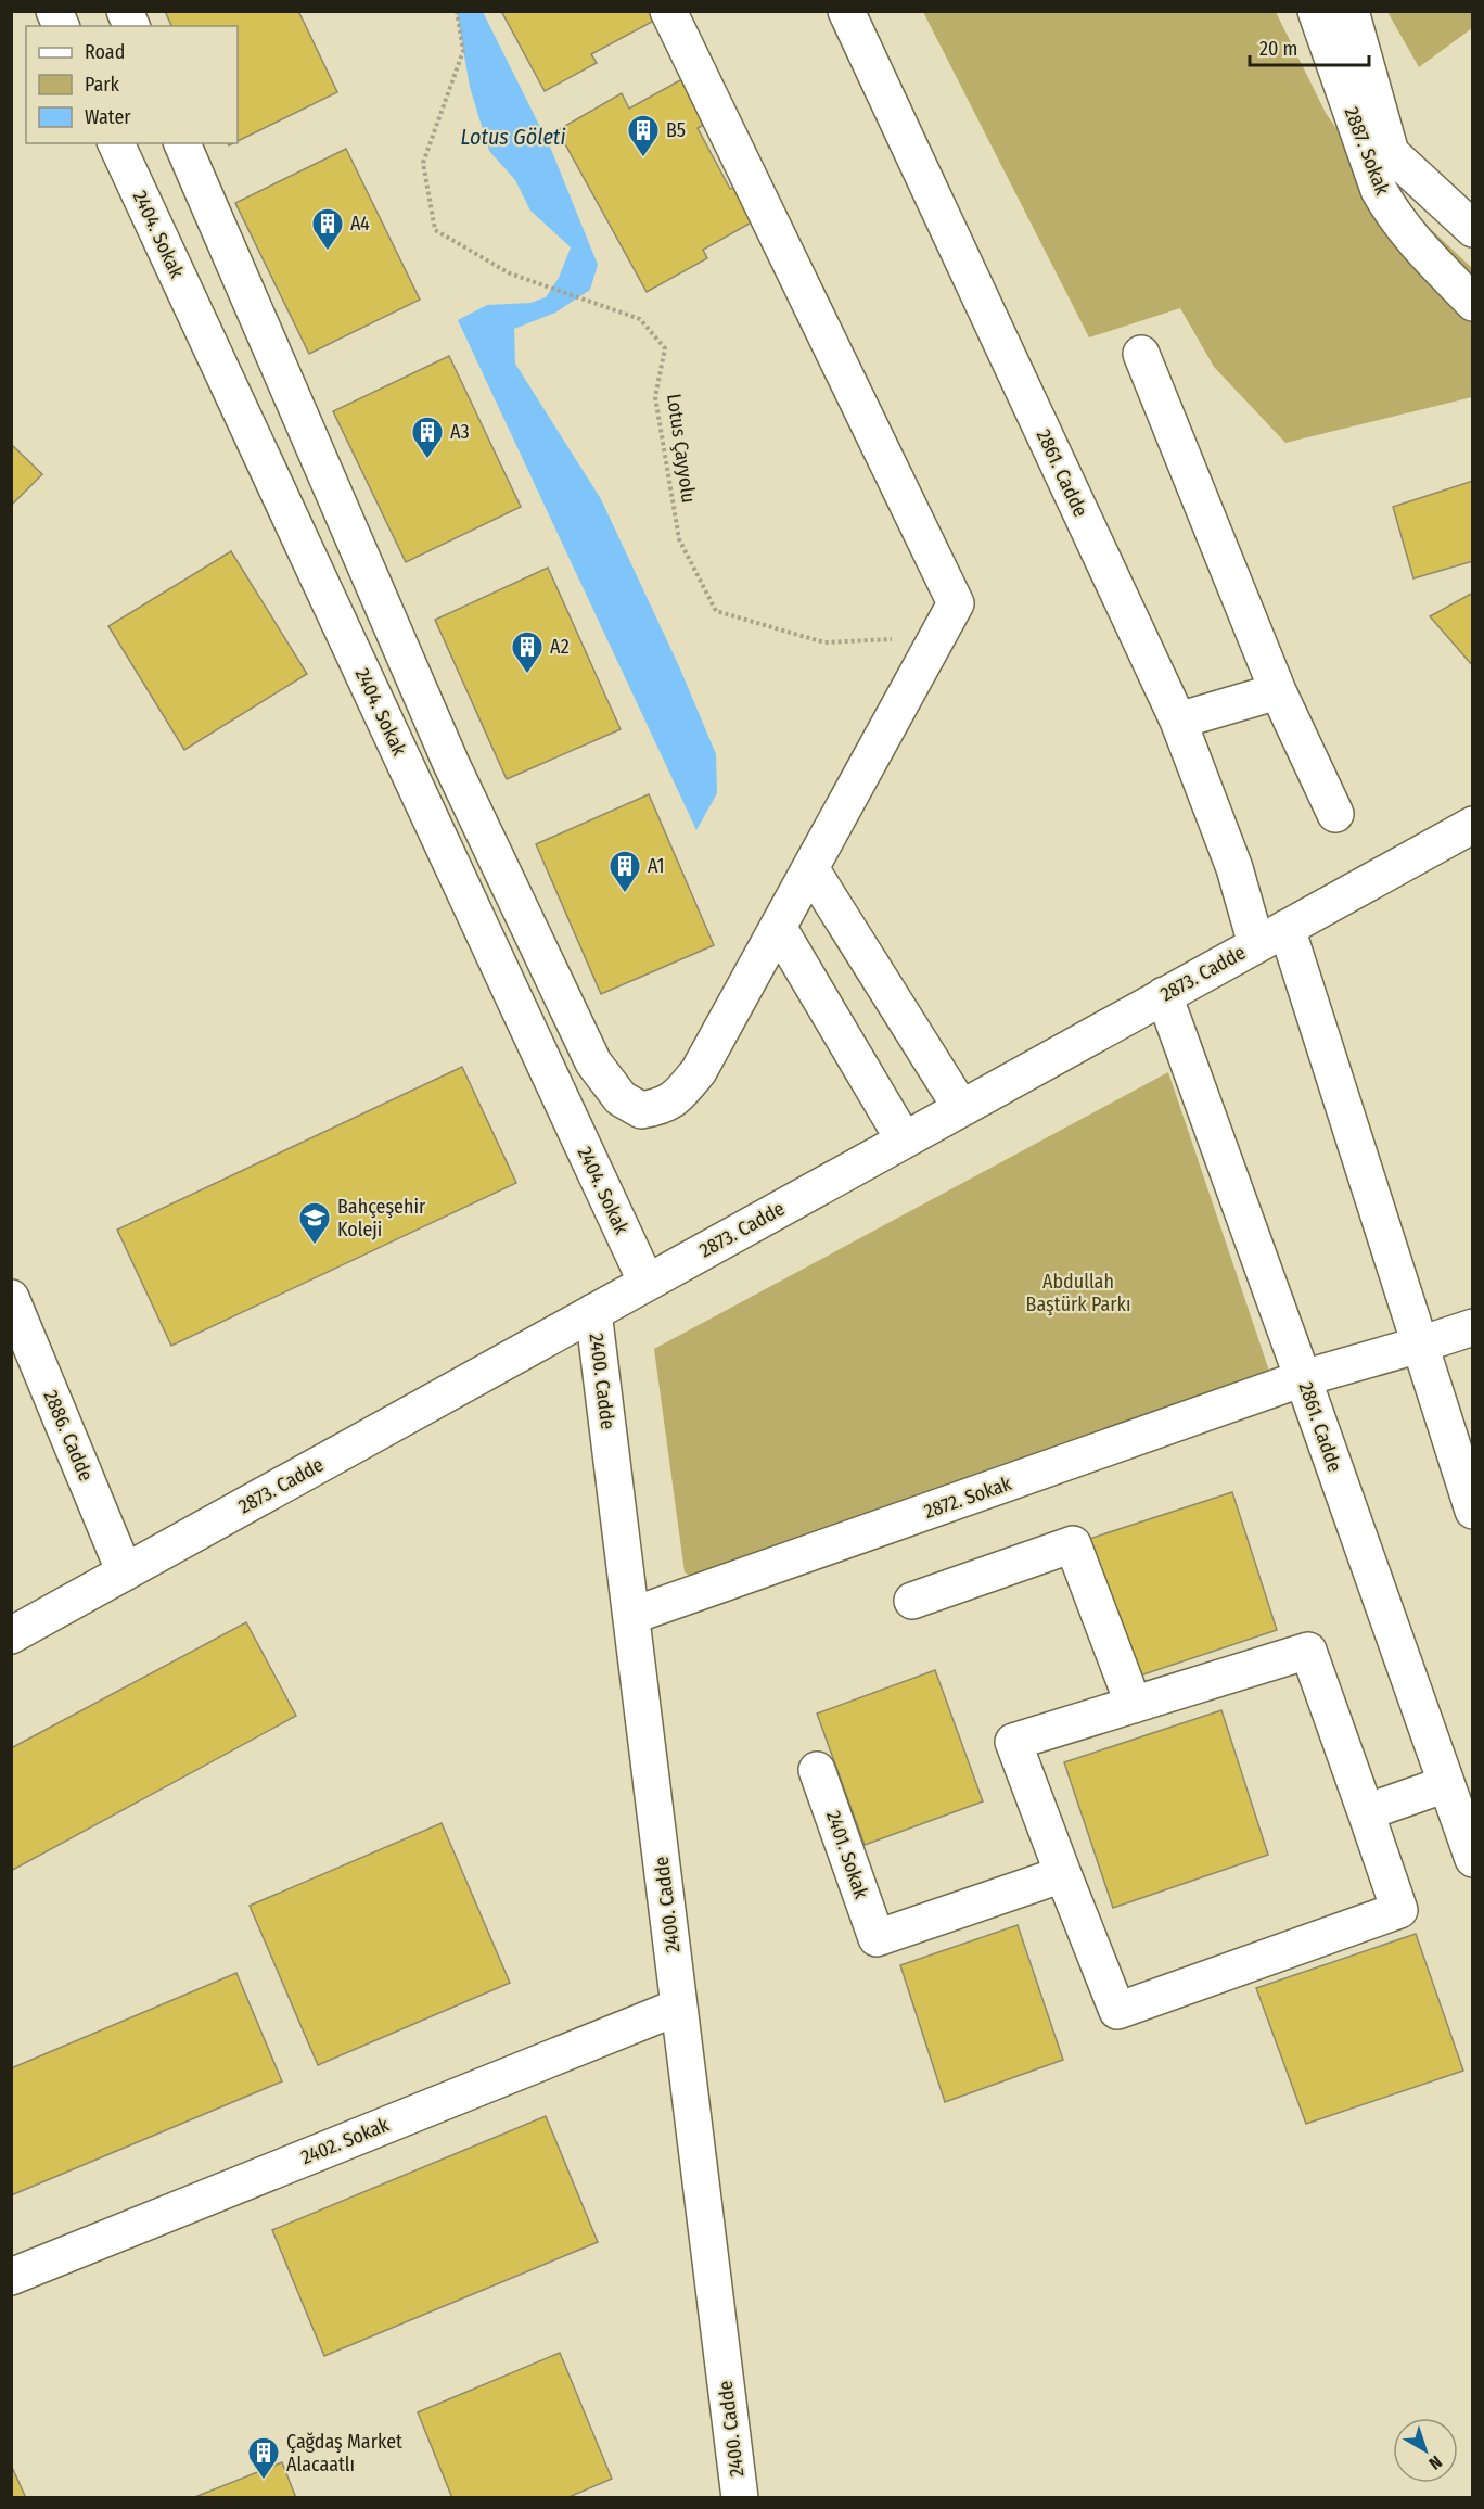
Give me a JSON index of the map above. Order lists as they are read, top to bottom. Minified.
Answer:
{"streets":{"street":["2887. Sokak","2404. Sokak","2861. Cadde","2873. Cadde","2400. Cadde","2886. Cadde","2872. Sokak","2401. Sokak","2402. Sokak"],"path":["Lotus Çayyolu"]},"crossings":[["2404. Sokak","2873. Cadde"],["2861. Cadde","2873. Cadde"],["2861. Cadde","2872. Sokak"],["2873. Cadde","2400. Cadde"],["2873. Cadde","2886. Cadde"],["2400. Cadde","2872. Sokak"],["2400. Cadde","2402. Sokak"]],"water":["Lotus Göleti"],"parks":["Abdullah Baştürk Parkı"],"places":{"building":["B5","A4","A3","A2","A1","Çağdaş Market Alacaatlı"],"school or university":["Bahçeşehir Koleji"]},"legend":["Road","Park","Water"],"scale_bar":"20 m","north":"bottom right"}
